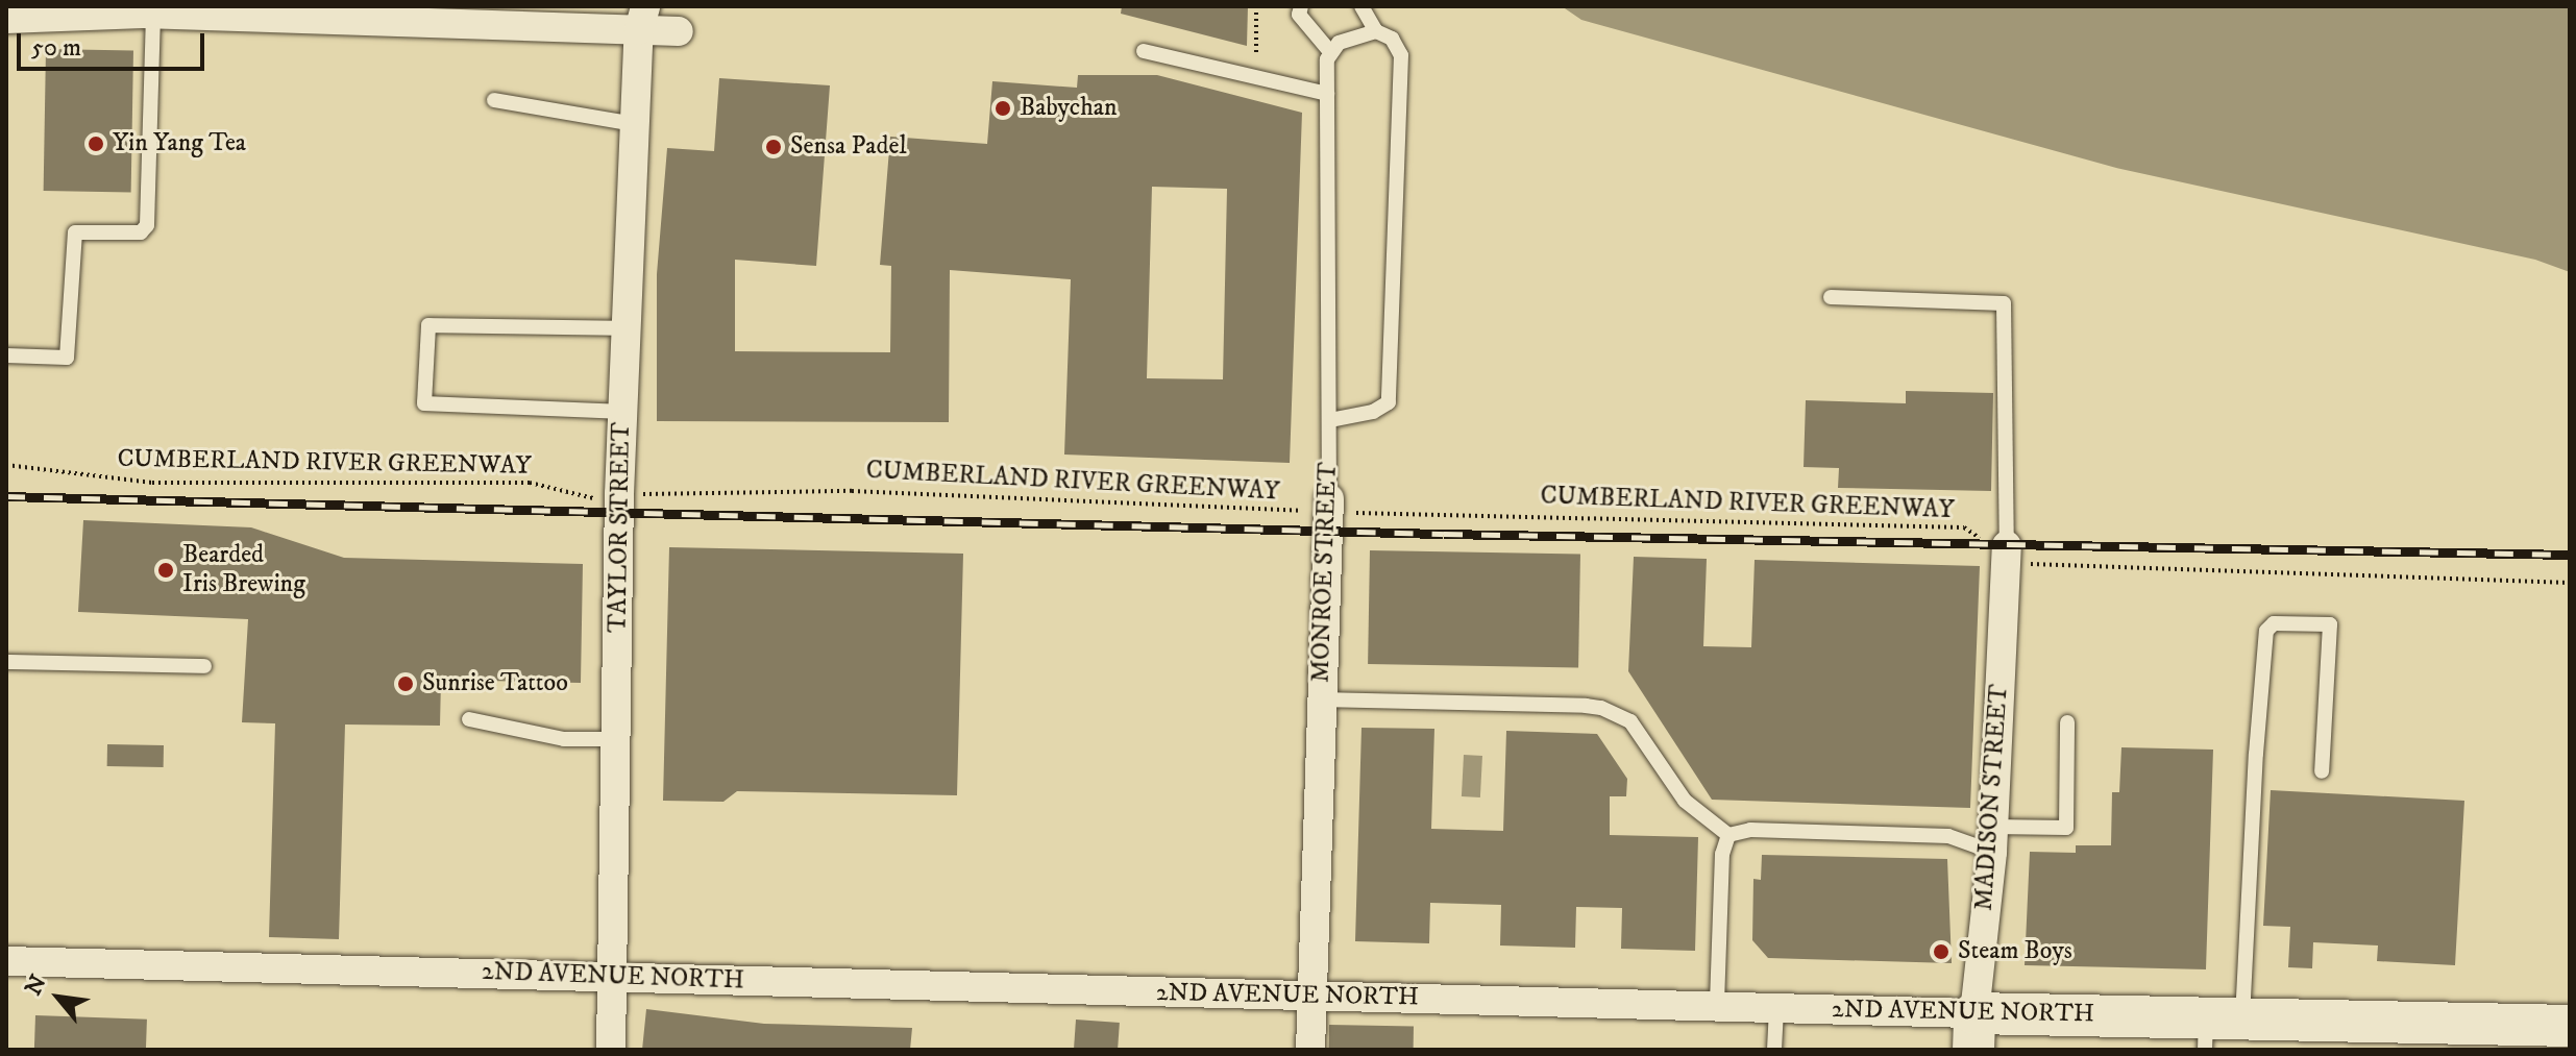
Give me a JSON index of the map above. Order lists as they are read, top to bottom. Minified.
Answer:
{"streets":{"street":["TAYLOR STREET","MONROE STREET","MADISON STREET","2ND AVENUE NORTH"],"path":["CUMBERLAND RIVER GREENWAY"]},"crossings":[["CUMBERLAND RIVER GREENWAY","TAYLOR STREET"],["CUMBERLAND RIVER GREENWAY","MONROE STREET"],["CUMBERLAND RIVER GREENWAY","MADISON STREET"],["TAYLOR STREET","2ND AVENUE NORTH"],["MONROE STREET","2ND AVENUE NORTH"],["MADISON STREET","2ND AVENUE NORTH"]],"places":["Babychan","Yin Yang Tea","Sensa Padel","Bearded Iris Brewing","Sunrise Tattoo","Steam Boys"],"scale_bar":"50 m","north":"top left"}
